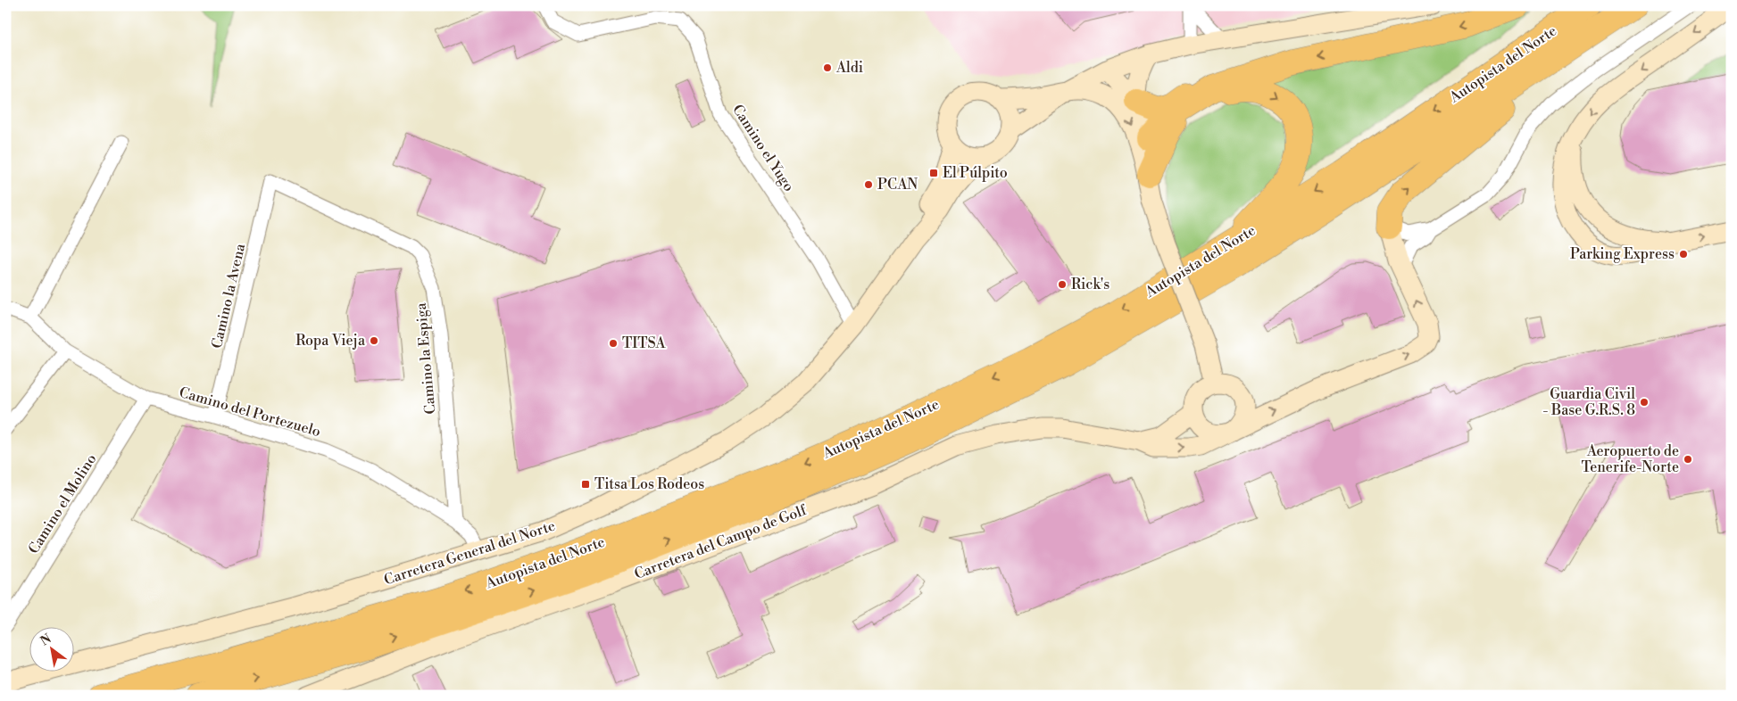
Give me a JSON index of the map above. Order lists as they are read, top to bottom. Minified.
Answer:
{"streets":{"highway":["Autopista del Norte"],"main road":["Carretera del Campo de Golf","Carretera General del Norte"],"street":["Camino el Yugo","Camino la Avena","Camino la Espiga","Camino del Portezuelo","Camino el Molino"]},"crossings":[["Camino el Yugo","Carretera General del Norte"],["Camino la Avena","Camino la Espiga"],["Camino la Avena","Camino del Portezuelo"],["Camino la Espiga","Camino del Portezuelo"],["Camino del Portezuelo","Camino el Molino"],["Camino del Portezuelo","Carretera General del Norte"]],"places":{"other":["Aldi","PCAN","Parking Express","Rick's","Ropa Vieja","TITSA","Guardia Civil - Base G.R.S. 8","Aeropuerto de Tenerife-Norte"],"transit":["El Púlpito","Titsa Los Rodeos"]},"north":"top left"}
